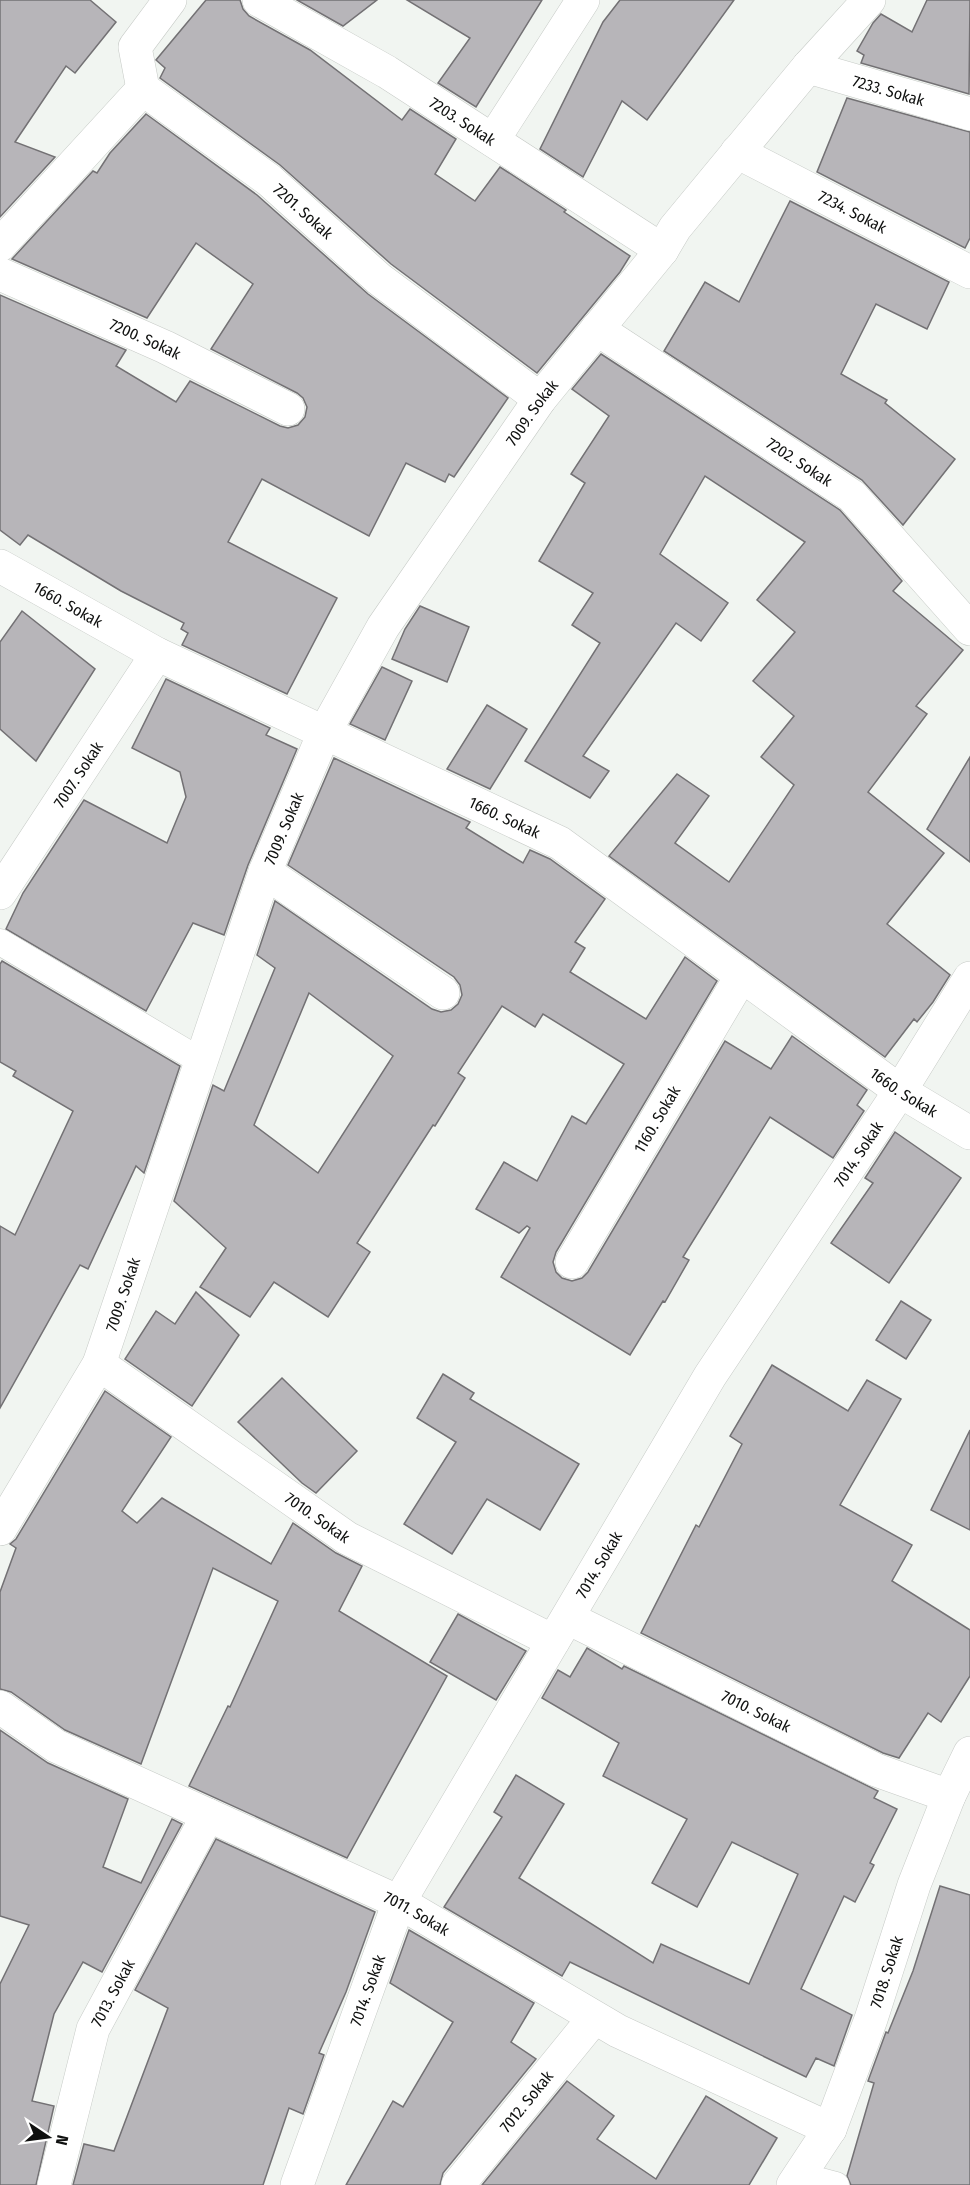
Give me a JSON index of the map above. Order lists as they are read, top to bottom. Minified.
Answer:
{"streets":{"street":["7233. Sokak","7203. Sokak","7201. Sokak","7234. Sokak","7200. Sokak","7009. Sokak","7202. Sokak","1660. Sokak","7007. Sokak","1160. Sokak","7014. Sokak","7010. Sokak","7011. Sokak","7018. Sokak","7013. Sokak","7012. Sokak"]},"crossings":[["7233. Sokak","7009. Sokak"],["7203. Sokak","7009. Sokak"],["7201. Sokak","7009. Sokak"],["7234. Sokak","7009. Sokak"],["7009. Sokak","7202. Sokak"],["7009. Sokak","1660. Sokak"],["7009. Sokak","7010. Sokak"],["1660. Sokak","7007. Sokak"],["1660. Sokak","1160. Sokak"],["1660. Sokak","7014. Sokak"],["7014. Sokak","7010. Sokak"],["7014. Sokak","7011. Sokak"],["7010. Sokak","7018. Sokak"],["7011. Sokak","7018. Sokak"],["7011. Sokak","7013. Sokak"],["7011. Sokak","7012. Sokak"]],"north":"right"}
